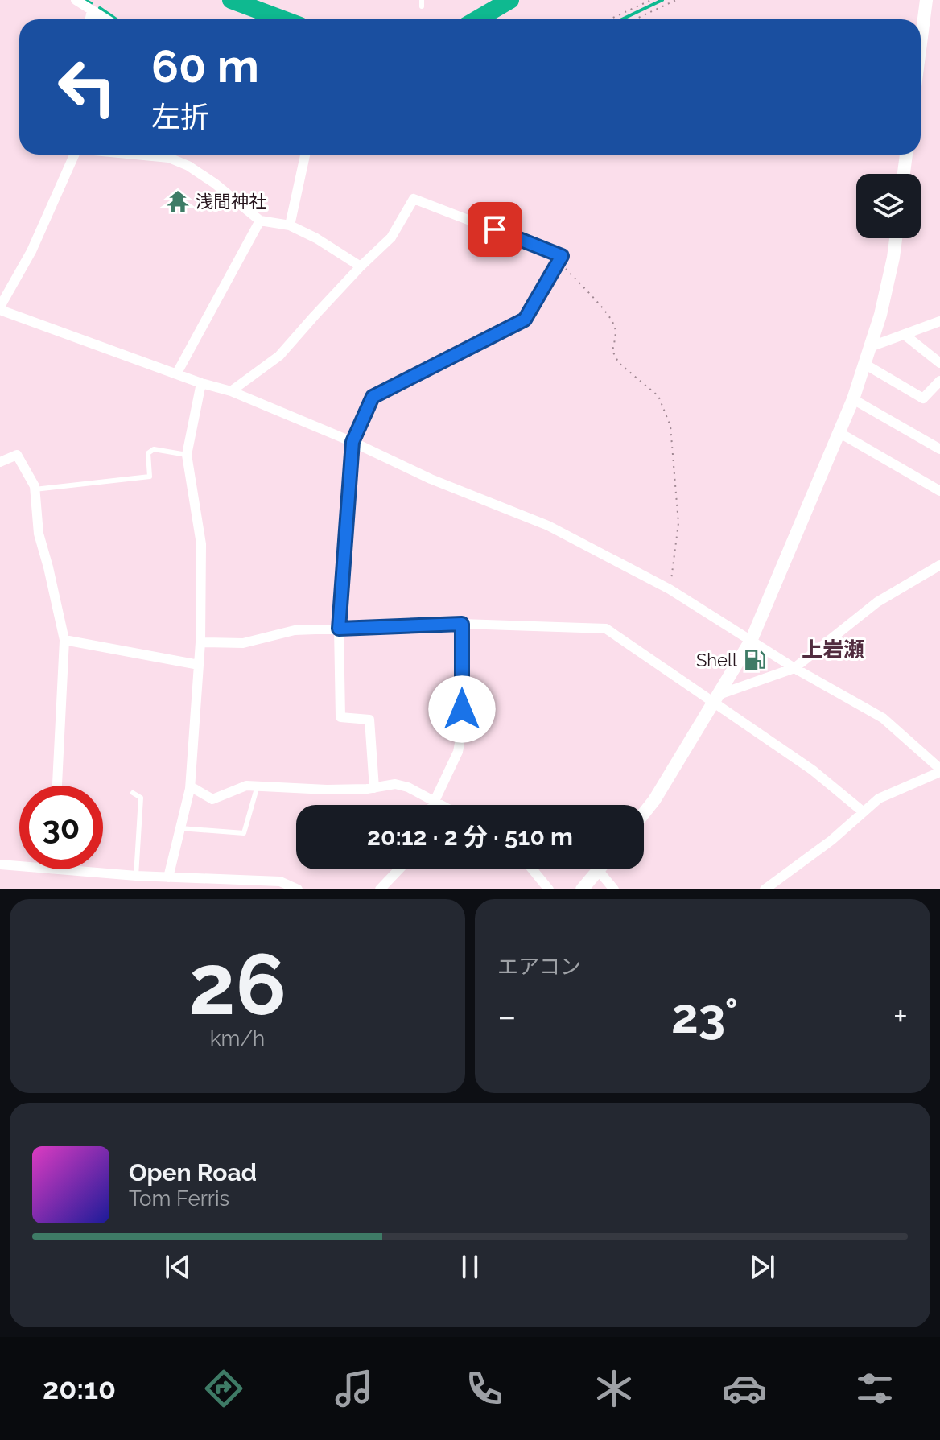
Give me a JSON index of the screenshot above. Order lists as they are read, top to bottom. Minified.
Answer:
{"districts":["上岩瀬"],"places":{"temple":["浅間神社"],"fuel station":["Shell"]},"page":{"turn":["60 m","左折"],"limit":"30","trip":"20:12 · 2 分 · 510 m","tile":[["26","km/h"],"エアコン"],"heat":["−","23°","+"],"song":["Open Road","Tom Ferris"],"tabs":"20:10"}}
